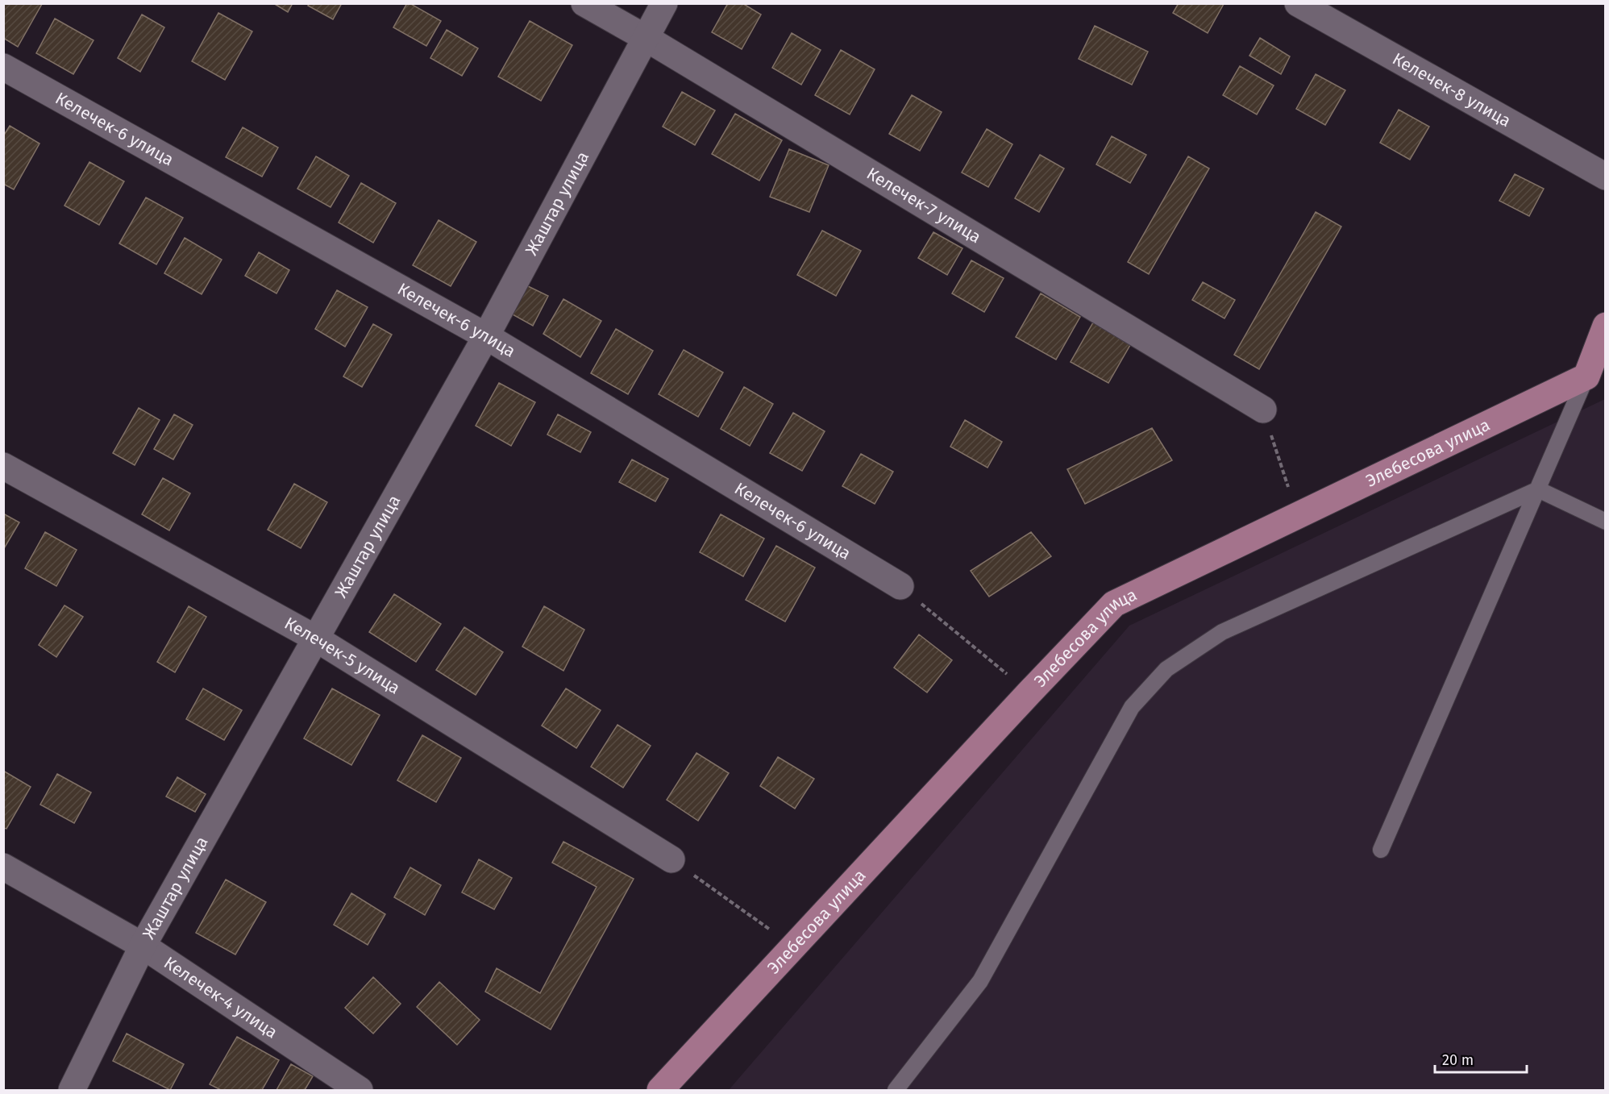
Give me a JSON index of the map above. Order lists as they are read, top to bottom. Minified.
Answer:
{"streets":{"main road":["Элебесова улица"],"street":["Келечек-8 улица","Келечек-6 улица","Жаштар улица","Келечек-7 улица","Келечек-5 улица","Келечек-4 улица"]},"crossings":[["Келечек-6 улица","Жаштар улица"],["Жаштар улица","Келечек-7 улица"],["Жаштар улица","Келечек-5 улица"],["Жаштар улица","Келечек-4 улица"]],"scale_bar":"20 m"}
